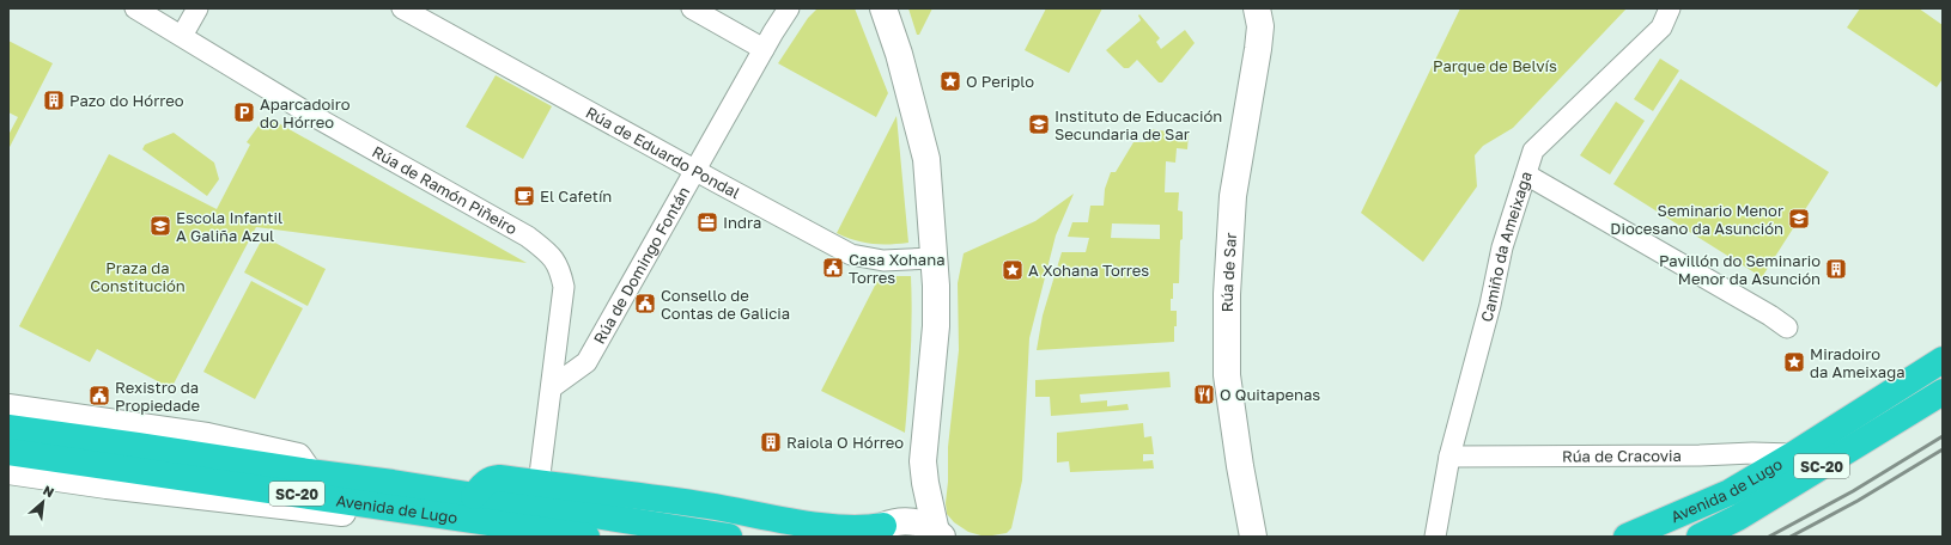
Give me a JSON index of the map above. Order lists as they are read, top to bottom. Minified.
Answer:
{"streets":{"highway":["SC-20","Avenida de Lugo"],"street":["Rúa de Eduardo Pondal","Rúa de Ramón Piñeiro","Camiño da Ameixaga","Rúa de Domingo Fontán","Rúa de Sar","Rúa de Cracovia"]},"crossings":[["Rúa de Eduardo Pondal","Rúa de Domingo Fontán"],["Rúa de Ramón Piñeiro","Rúa de Domingo Fontán"],["Camiño da Ameixaga","Rúa de Cracovia"],["Rúa de Cracovia","Avenida de Lugo"]],"parks":["Parque de Belvís","Praza da Constitución"],"places":{"place":["O Periplo","A Xohana Torres","Miradoiro da Ameixaga"],"building":["Pazo do Hórreo","Pavillón do Seminario Menor da Asunción","Raiola O Hórreo"],"parking":["Aparcadoiro do Hórreo"],"school or university":["Instituto de Educación Secundaria de Sar","Seminario Menor Diocesano da Asunción","Escola Infantil A Galiña Azul"],"cafe":["El Cafetín"],"office":["Indra"],"public building":["Casa Xohana Torres","Consello de Contas de Galicia","Rexistro da Propiedade"],"restaurant":["O Quitapenas"]},"north":"top right"}
